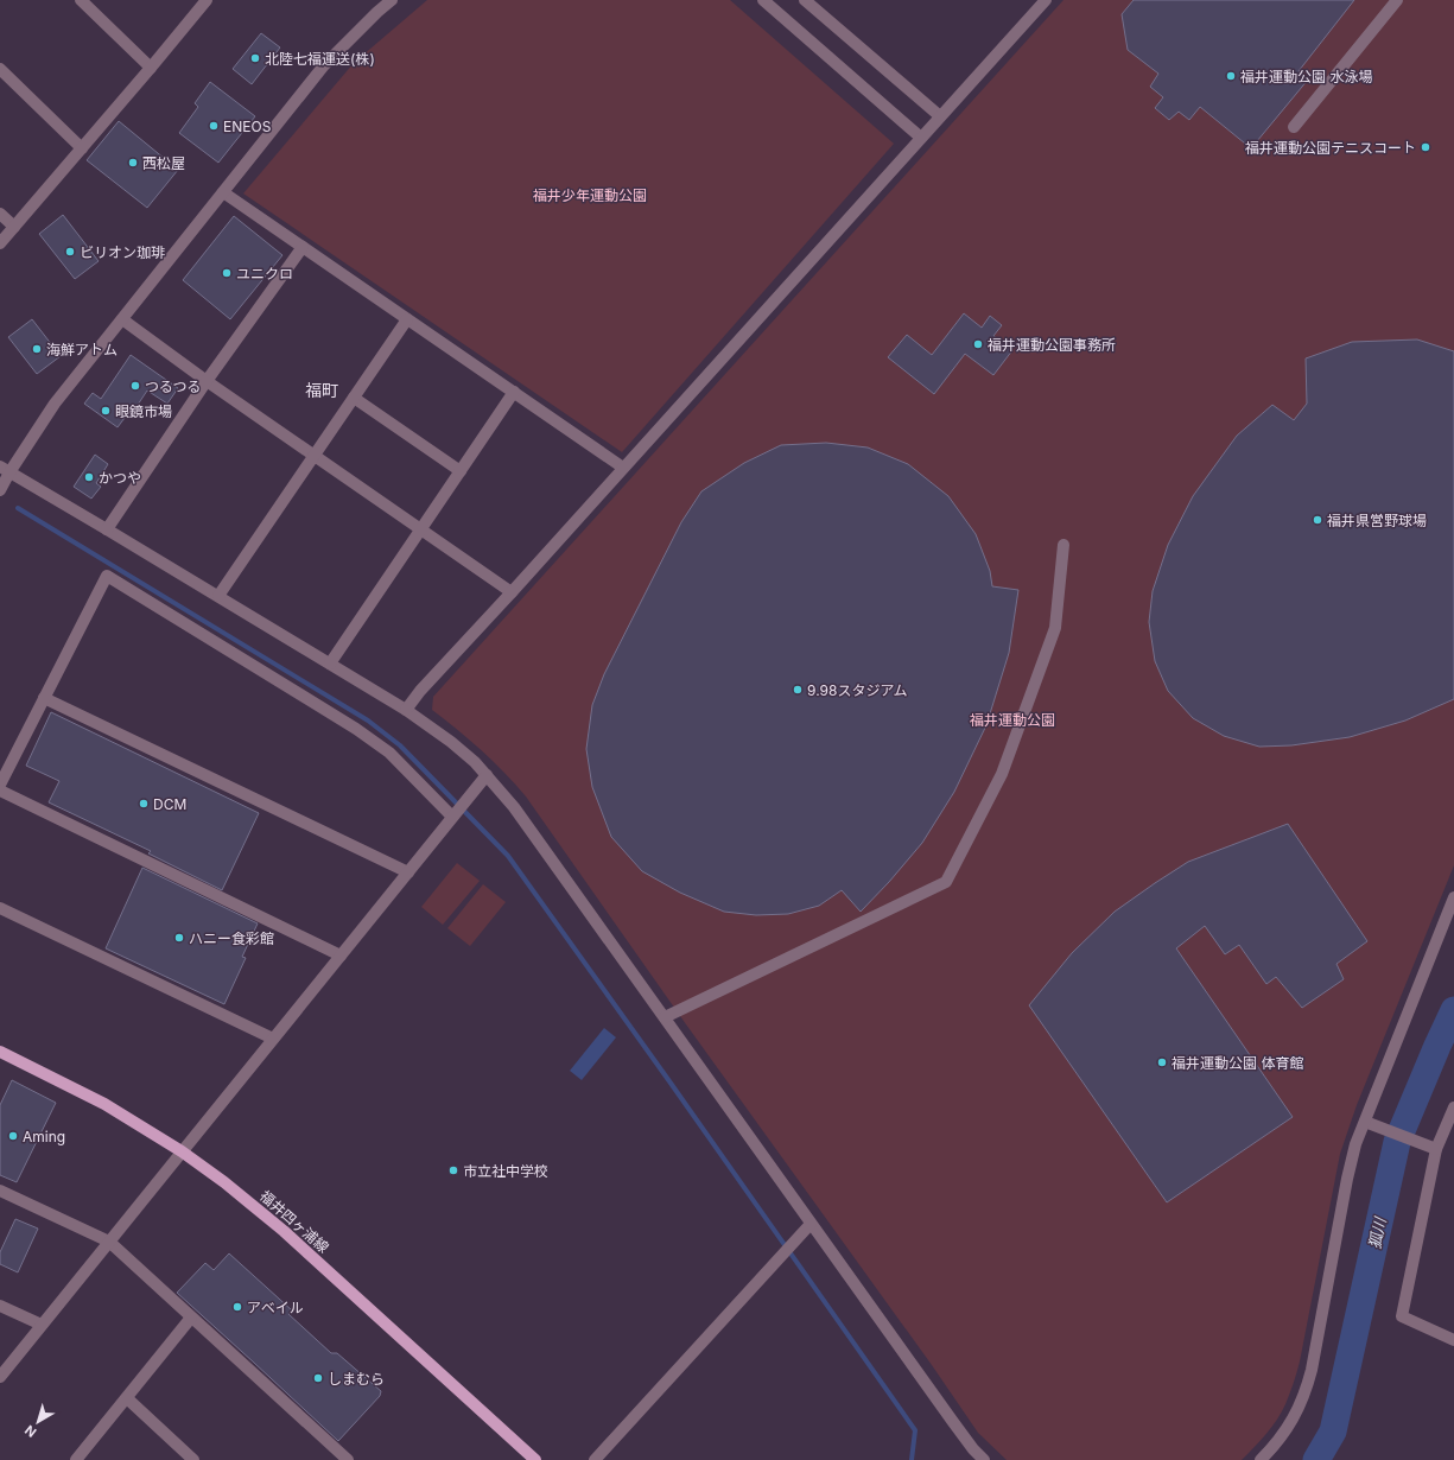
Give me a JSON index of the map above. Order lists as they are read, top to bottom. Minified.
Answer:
{"streets":{"main road":["福井四ヶ浦線"]},"districts":["福町"],"water":["狐川"],"parks":["福井少年運動公園","福井運動公園"],"places":["北陸七福運送(株)","福井運動公園 水泳場","ENEOS","福井運動公園テニスコート","西松屋","ビリオン珈琲","ユニクロ","福井運動公園事務所","海鮮アトム","つるつる","眼鏡市場","かつや","福井県営野球場","9.98スタジアム","DCM","ハニー食彩館","福井運動公園 体育館","Aming","市立社中学校","アベイル","しまむら"],"north":"bottom left"}
